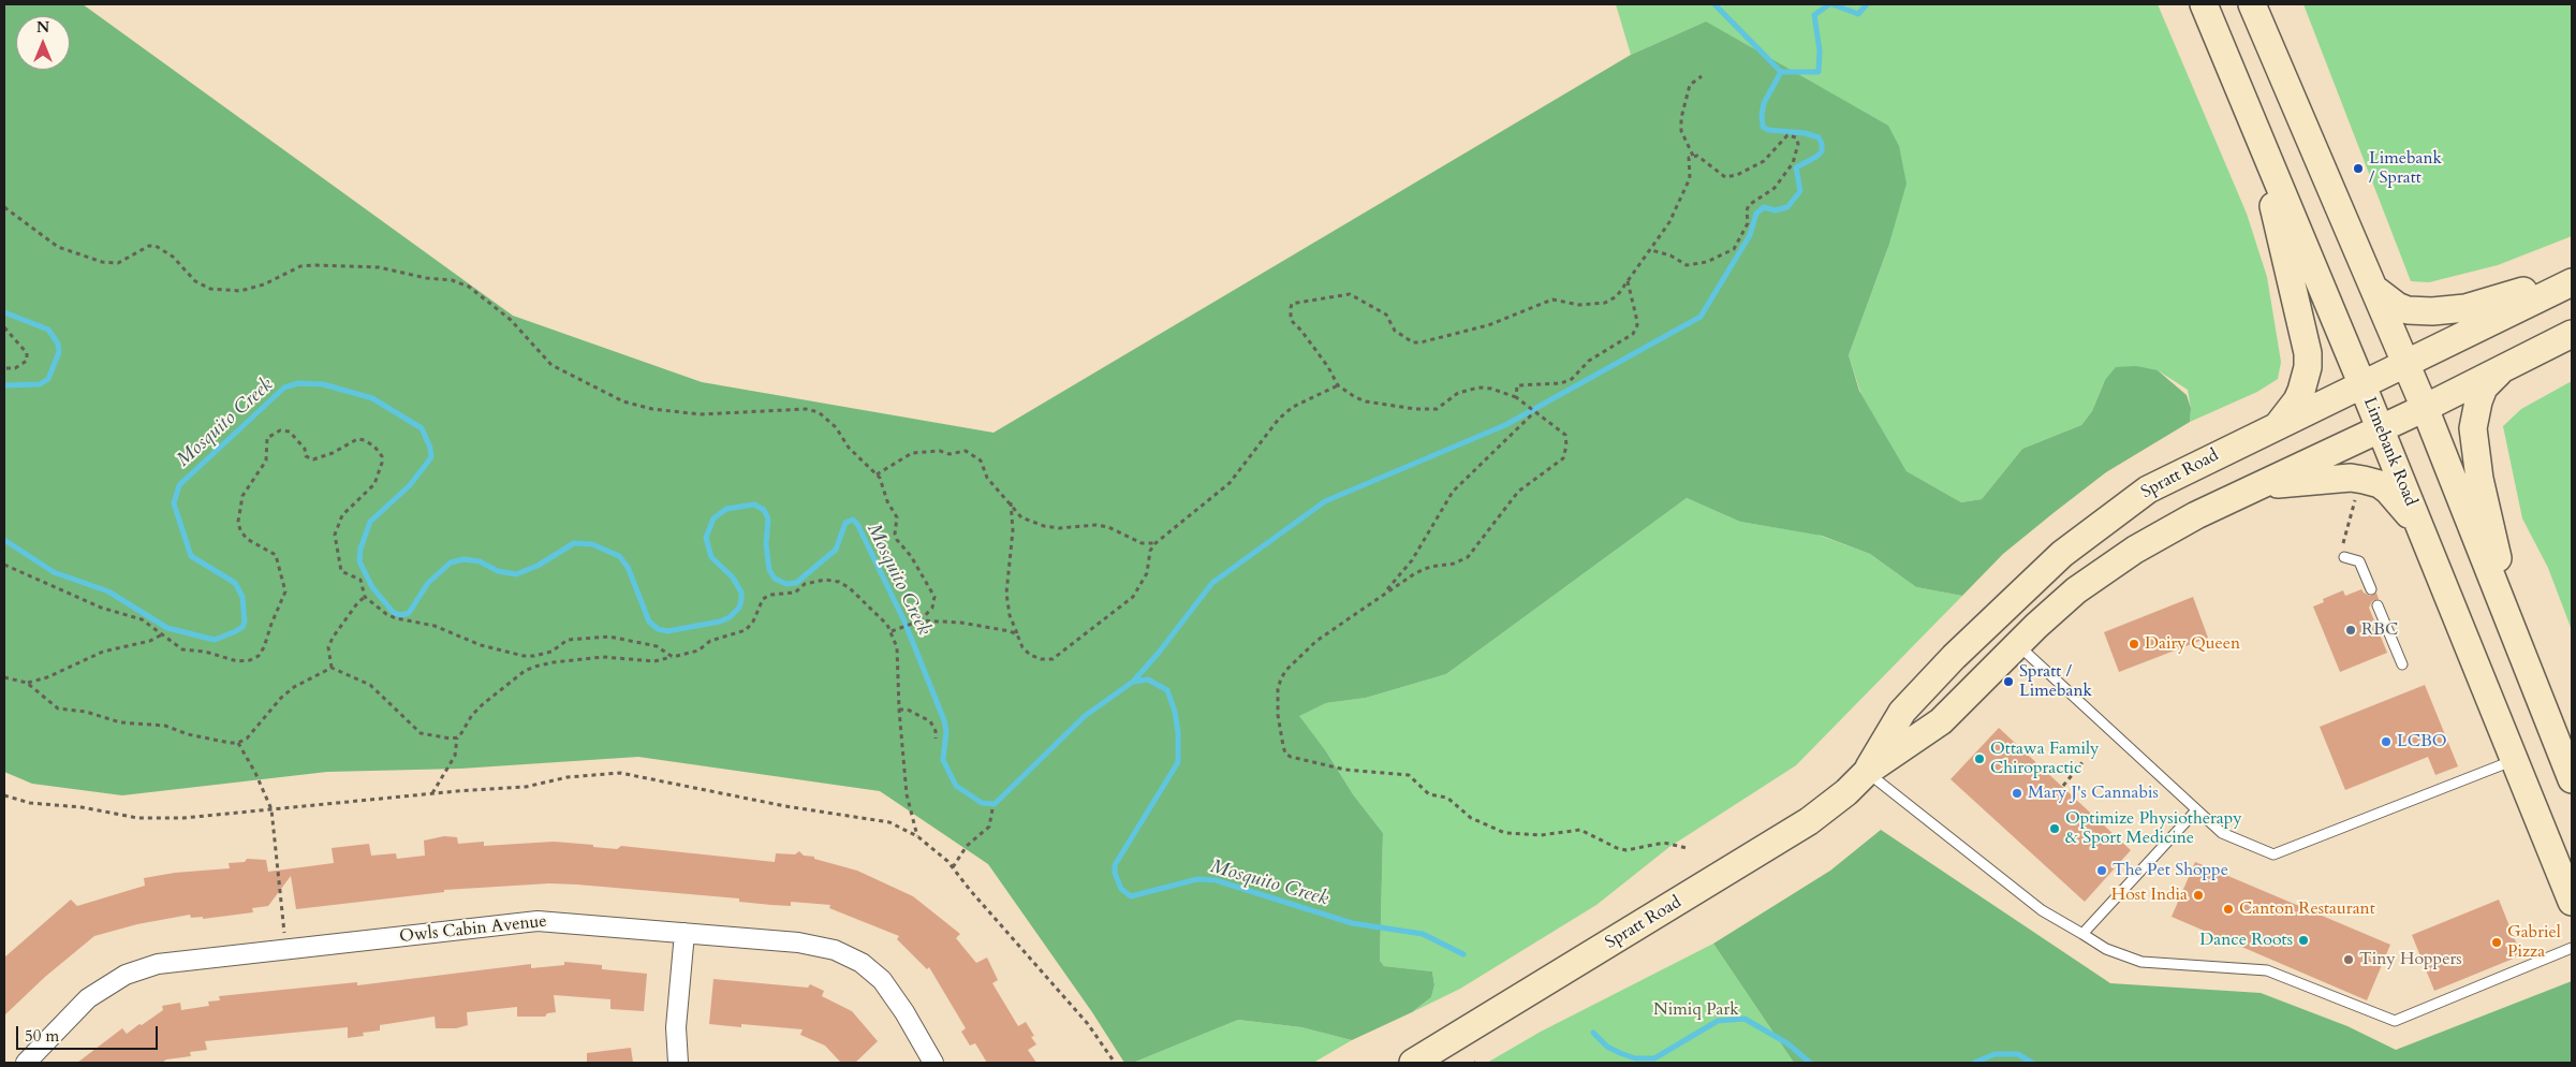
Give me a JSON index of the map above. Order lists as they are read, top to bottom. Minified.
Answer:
{"streets":{"main road":["Limebank Road","Spratt Road"],"street":["Owls Cabin Avenue"]},"crossings":[["Limebank Road","Spratt Road"]],"water":["Mosquito Creek"],"parks":["Nimiq Park"],"places":["Limebank / Spratt","RBC","Dairy Queen","Spratt / Limebank","LCBO","Ottawa Family Chiropractic","Mary J's Cannabis","Optimize Physiotherapy & Sport Medicine","The Pet Shoppe","Host India","Canton Restaurant","Dance Roots","Gabriel Pizza","Tiny Hoppers"],"scale_bar":"50 m","north":"top"}
